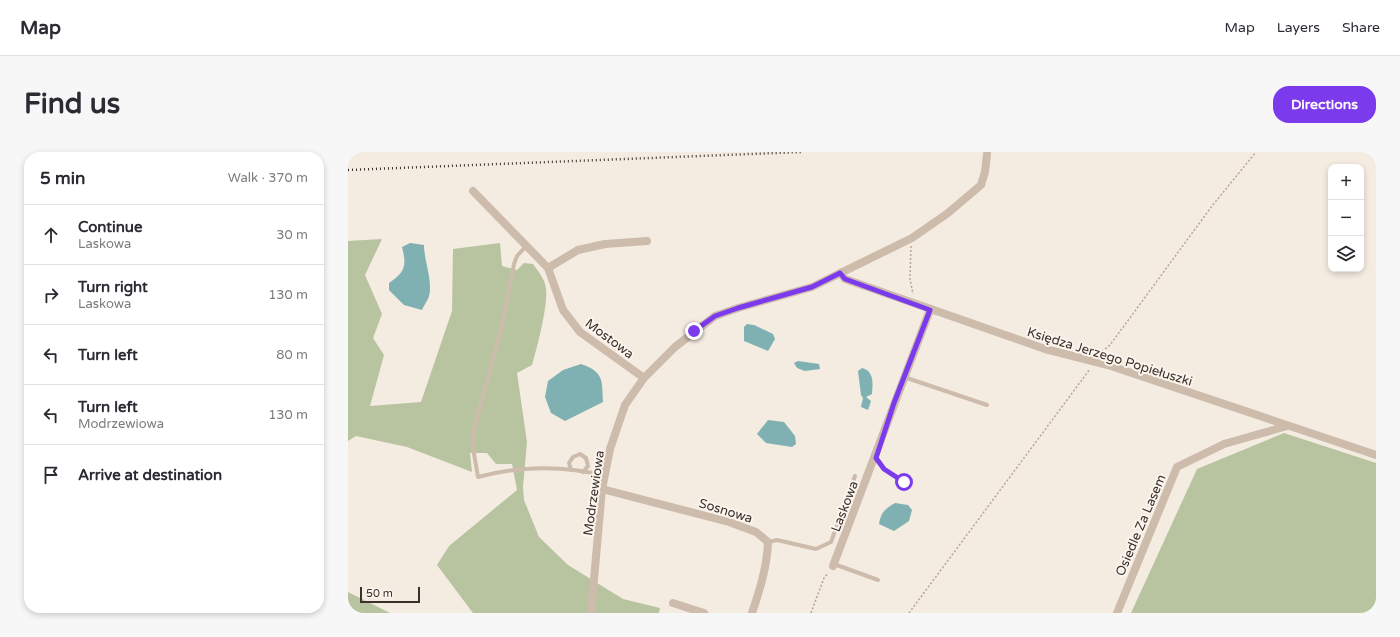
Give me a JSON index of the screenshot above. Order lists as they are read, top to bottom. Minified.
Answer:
{"streets":{"street":["Mostowa","Księdza Jerzego Popiełuszki","Modrzewiowa","Laskowa","Sosnowa","Osiedle Za Lasem"]},"crossings":[["Mostowa","Modrzewiowa"],["Księdza Jerzego Popiełuszki","Modrzewiowa"],["Księdza Jerzego Popiełuszki","Laskowa"],["Księdza Jerzego Popiełuszki","Osiedle Za Lasem"],["Modrzewiowa","Sosnowa"]],"scale_bar":"50 m","page":{"header":"Map","nav":["Map","Layers","Share"],"buttons":"Directions","title":"Find us","heading":["5 min","Walk · 370 m"],"map_buttons":["+","−"],"list":[["Continue","Laskowa","30 m"],["Turn right","Laskowa","130 m"],["Turn left","80 m"],["Turn left","Modrzewiowa","130 m"],"Arrive at destination"],"scale":"50 m"}}
